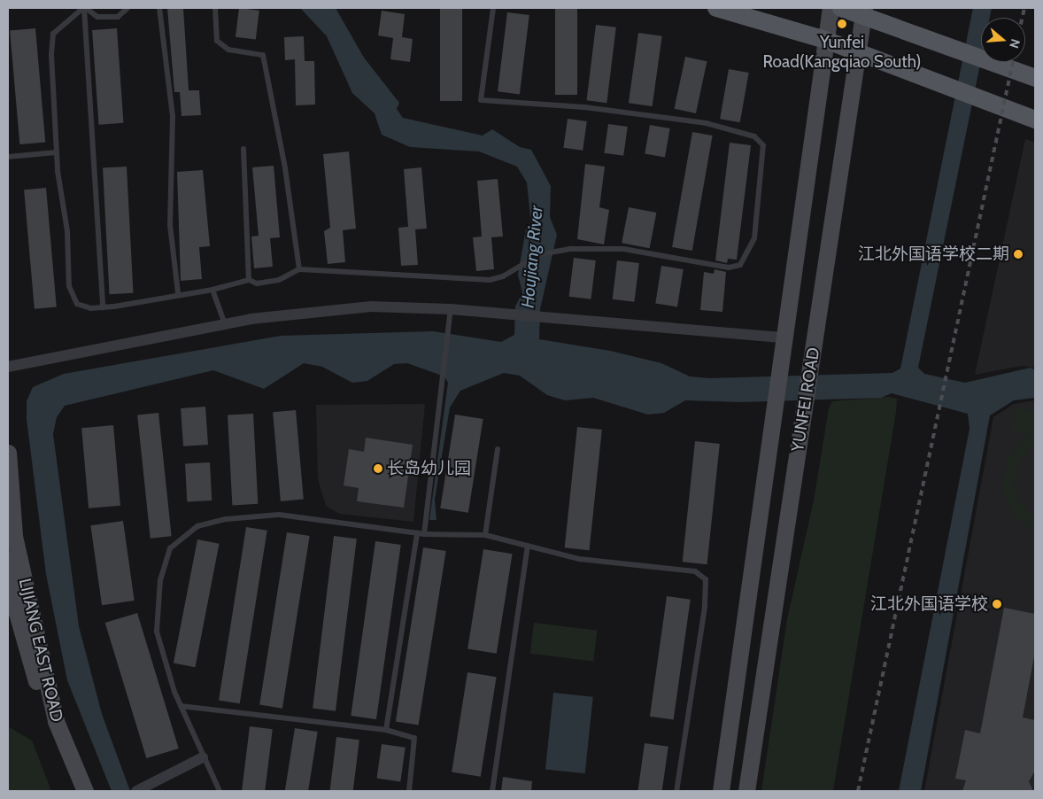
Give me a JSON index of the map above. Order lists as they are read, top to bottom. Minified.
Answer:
{"streets":{"main road":["YUNFEI ROAD","LIJIANG EAST ROAD"]},"water":["Houjiang River"],"places":["Yunfei Road(Kangqiao South)","江北外国语学校二期","长岛幼儿园","江北外国语学校"],"north":"right"}
